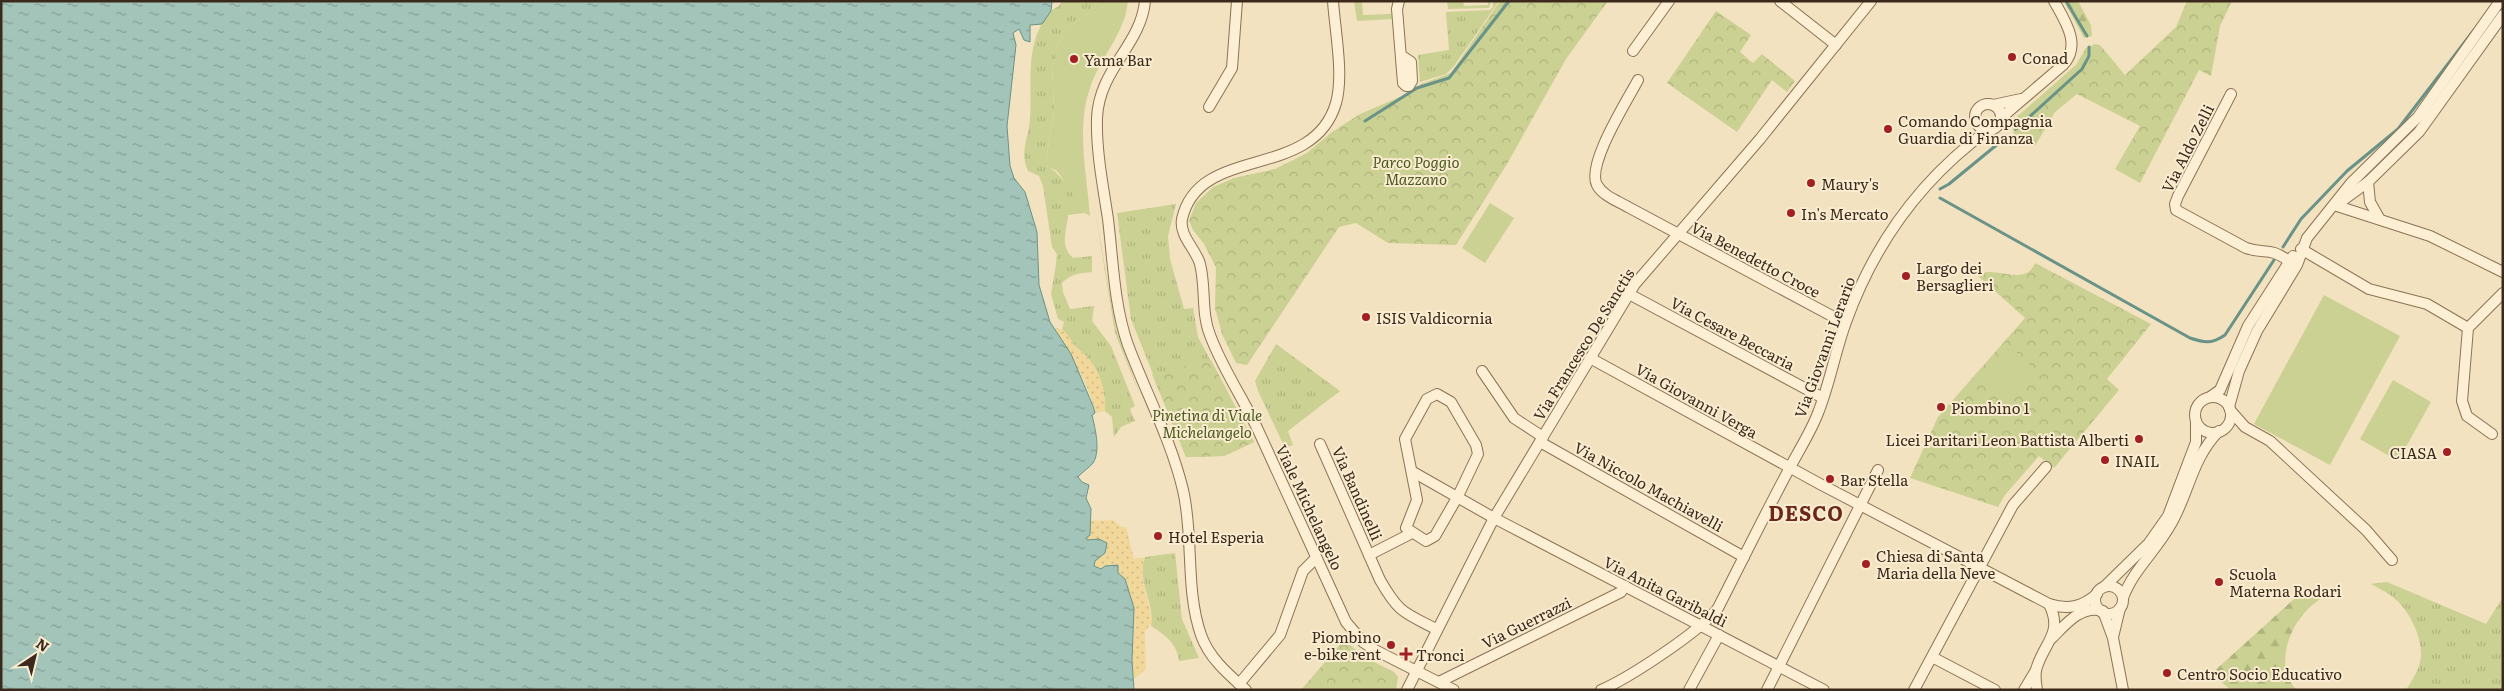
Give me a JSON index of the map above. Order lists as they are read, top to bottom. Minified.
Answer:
{"streets":{"street":["Via Aldo Zelli","Via Benedetto Croce","Via Cesare Beccaria","Via Francesco De Sanctis","Via Giovanni Lerario","Via Giovanni Verga","Via Niccolo Machiavelli","Via Bandinelli","Viale Michelangelo","Via Anita Garibaldi","Via Guerrazzi"]},"crossings":[["Via Benedetto Croce","Via Francesco De Sanctis"],["Via Benedetto Croce","Via Giovanni Lerario"],["Via Cesare Beccaria","Via Francesco De Sanctis"],["Via Cesare Beccaria","Via Giovanni Lerario"],["Via Francesco De Sanctis","Via Giovanni Verga"],["Via Francesco De Sanctis","Via Niccolo Machiavelli"],["Via Francesco De Sanctis","Via Bandinelli"],["Via Francesco De Sanctis","Viale Michelangelo"],["Via Francesco De Sanctis","Via Anita Garibaldi"],["Via Giovanni Lerario","Via Giovanni Verga"],["Via Giovanni Lerario","Via Niccolo Machiavelli"],["Via Giovanni Lerario","Via Anita Garibaldi"],["Viale Michelangelo","Via Guerrazzi"],["Via Anita Garibaldi","Via Guerrazzi"]],"districts":["DESCO"],"parks":["Parco Poggio Mazzano","Pinetina di Viale Michelangelo"],"places":{"other":["Conad","Yama Bar","Comando Compagnia Guardia di Finanza","Maury's","In's Mercato","Largo dei Bersaglieri","ISIS Valdicornia","Piombino 1","Licei Paritari Leon Battista Alberti","CIASA","INAIL","Bar Stella","Hotel Esperia","Chiesa di Santa Maria della Neve","Scuola Materna Rodari","Piombino e-bike rent","Centro Socio Educativo"],"health":["Tronci"]},"north":"top right"}
